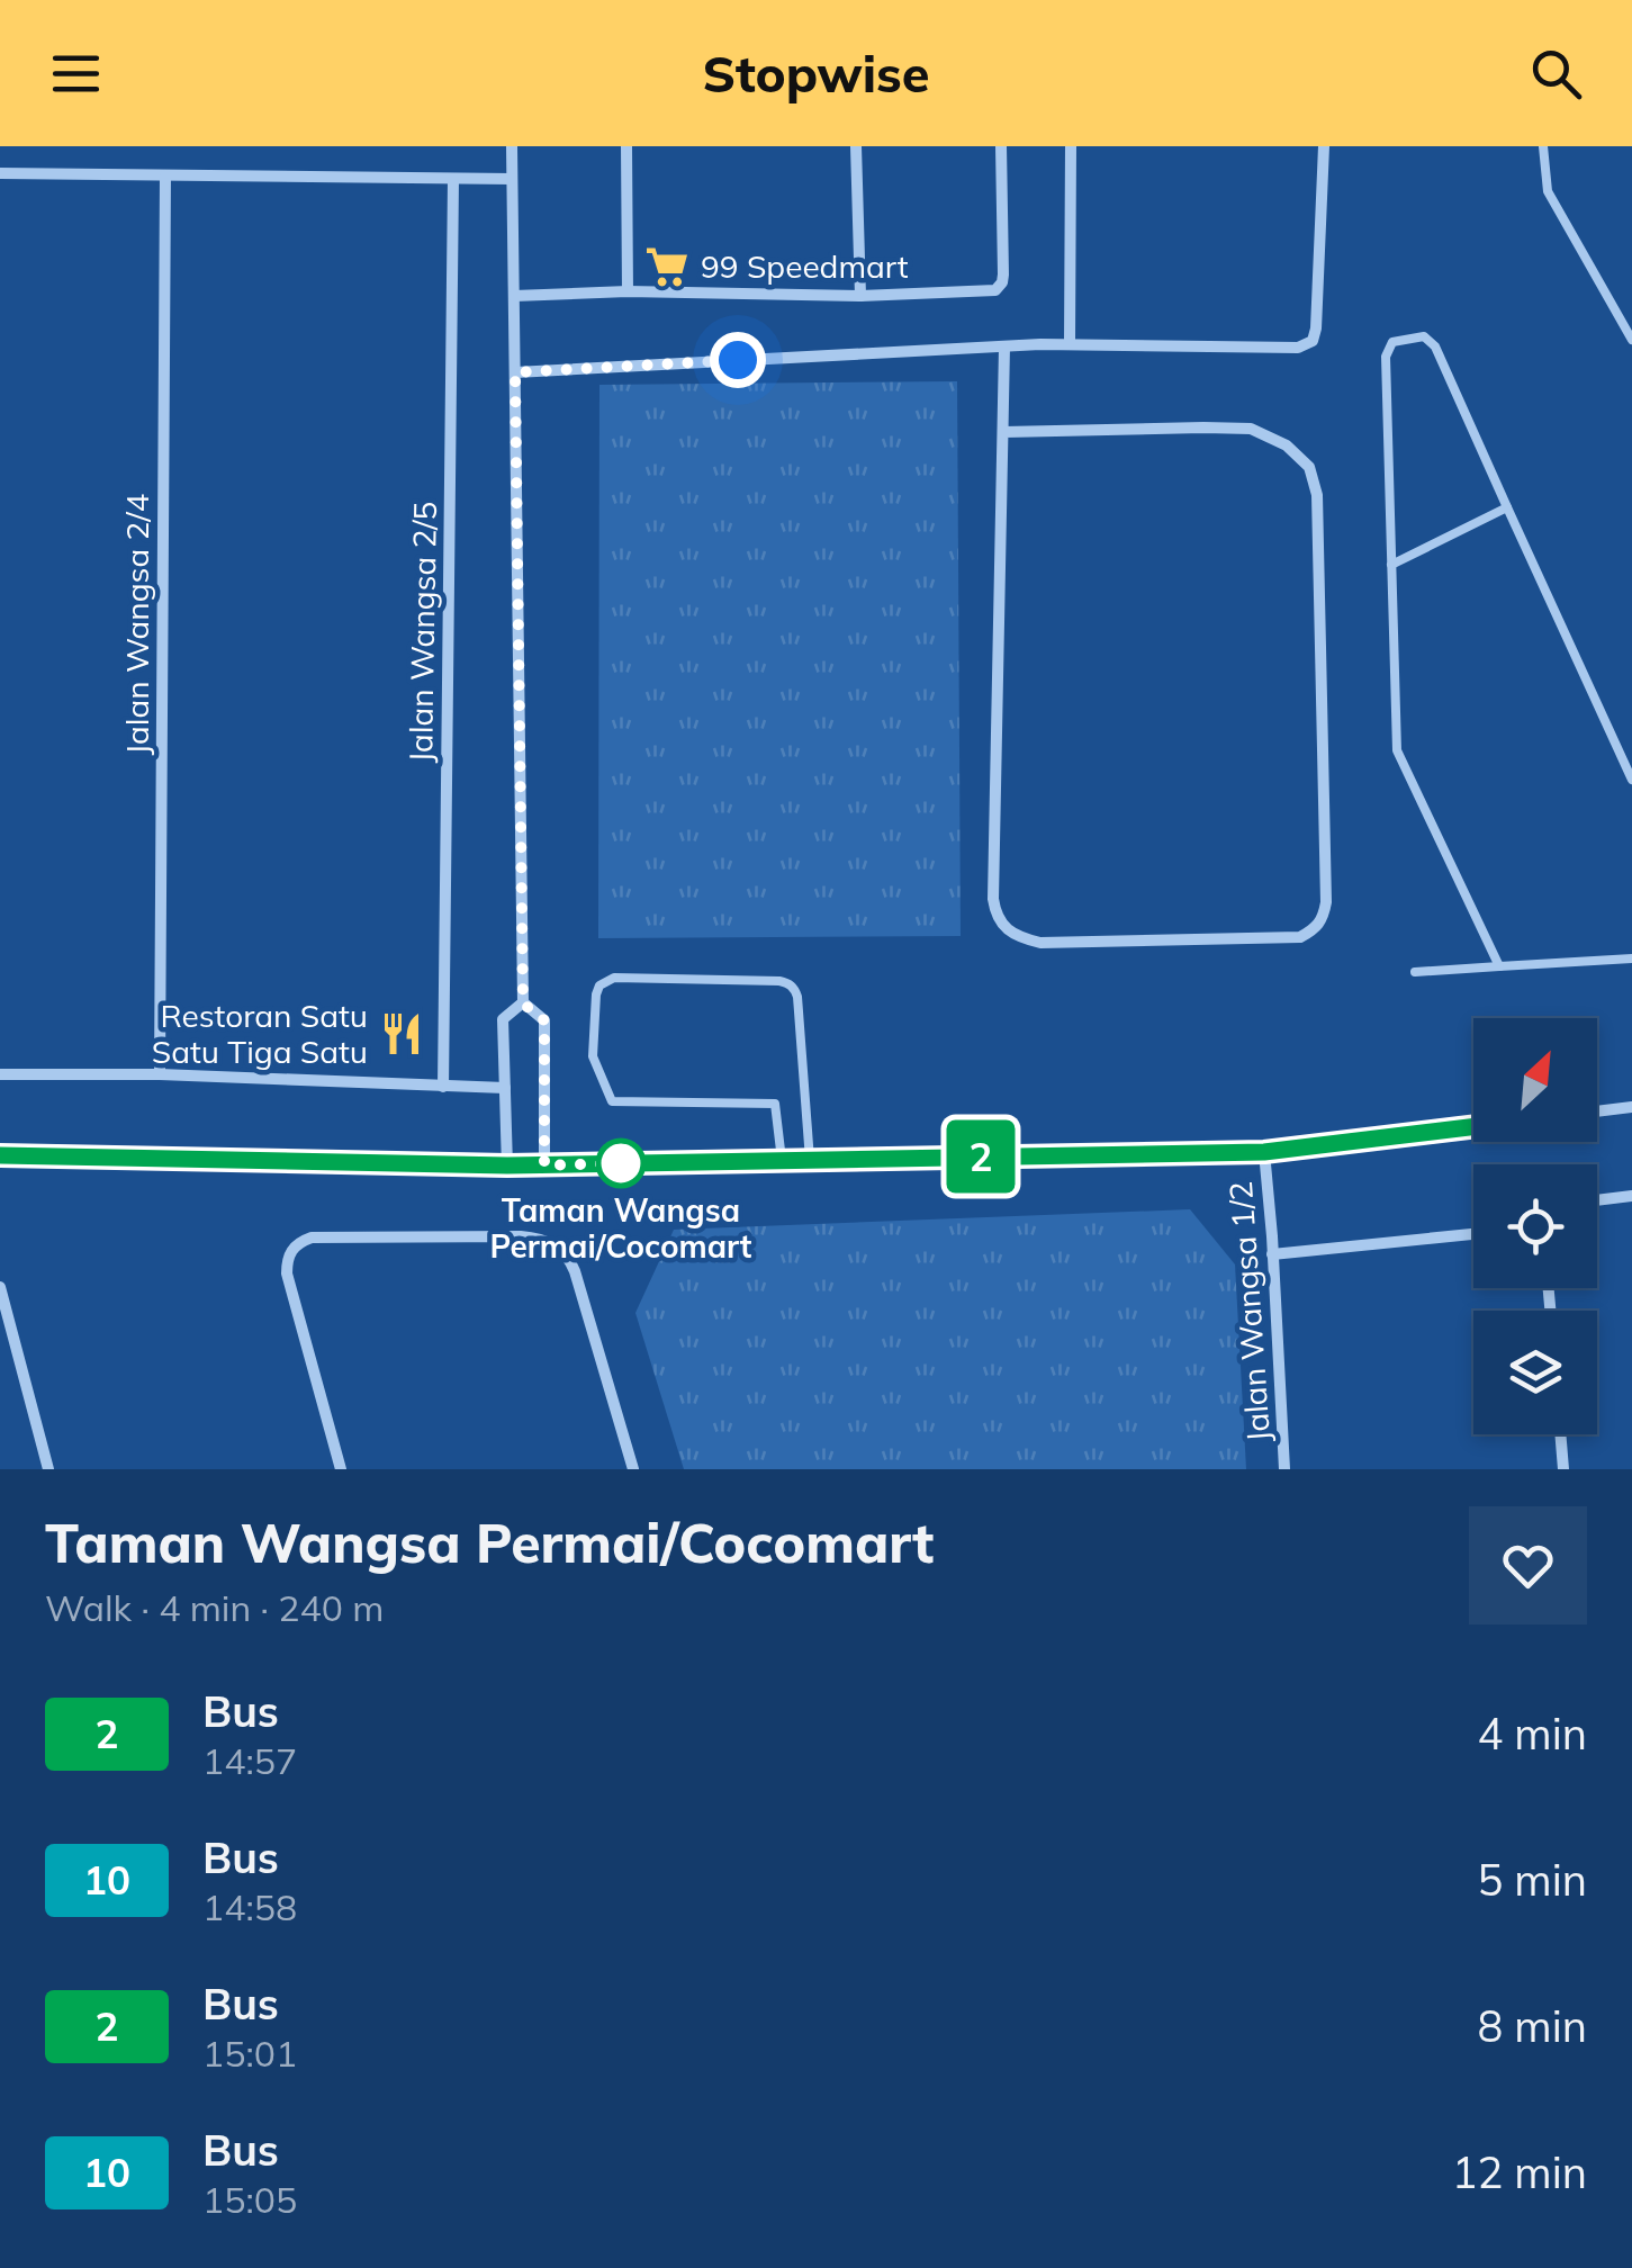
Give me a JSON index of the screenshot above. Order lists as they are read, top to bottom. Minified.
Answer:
{"streets":{"street":["Jalan Wangsa 2/4","Jalan Wangsa 2/5","Jalan Wangsa 1/2"]},"places":{"supermarket":["99 Speedmart"],"restaurant":["Restoran Satu Satu Tiga Satu"],"other":["Taman Wangsa Permai/Cocomart"]},"lines":["bus line 2"],"north":"top right","page":{"header":"Stopwise","on_map":"2","heading":["Taman Wangsa Permai/Cocomart","Walk · 4 min · 240 m"],"list":[{"mark":"2","name":"Bus","note":"14:57","value":"4 min"},{"mark":"10","name":"Bus","note":"14:58","value":"5 min"},{"mark":"2","name":"Bus","note":"15:01","value":"8 min"},{"mark":"10","name":"Bus","note":"15:05","value":"12 min"}]}}
